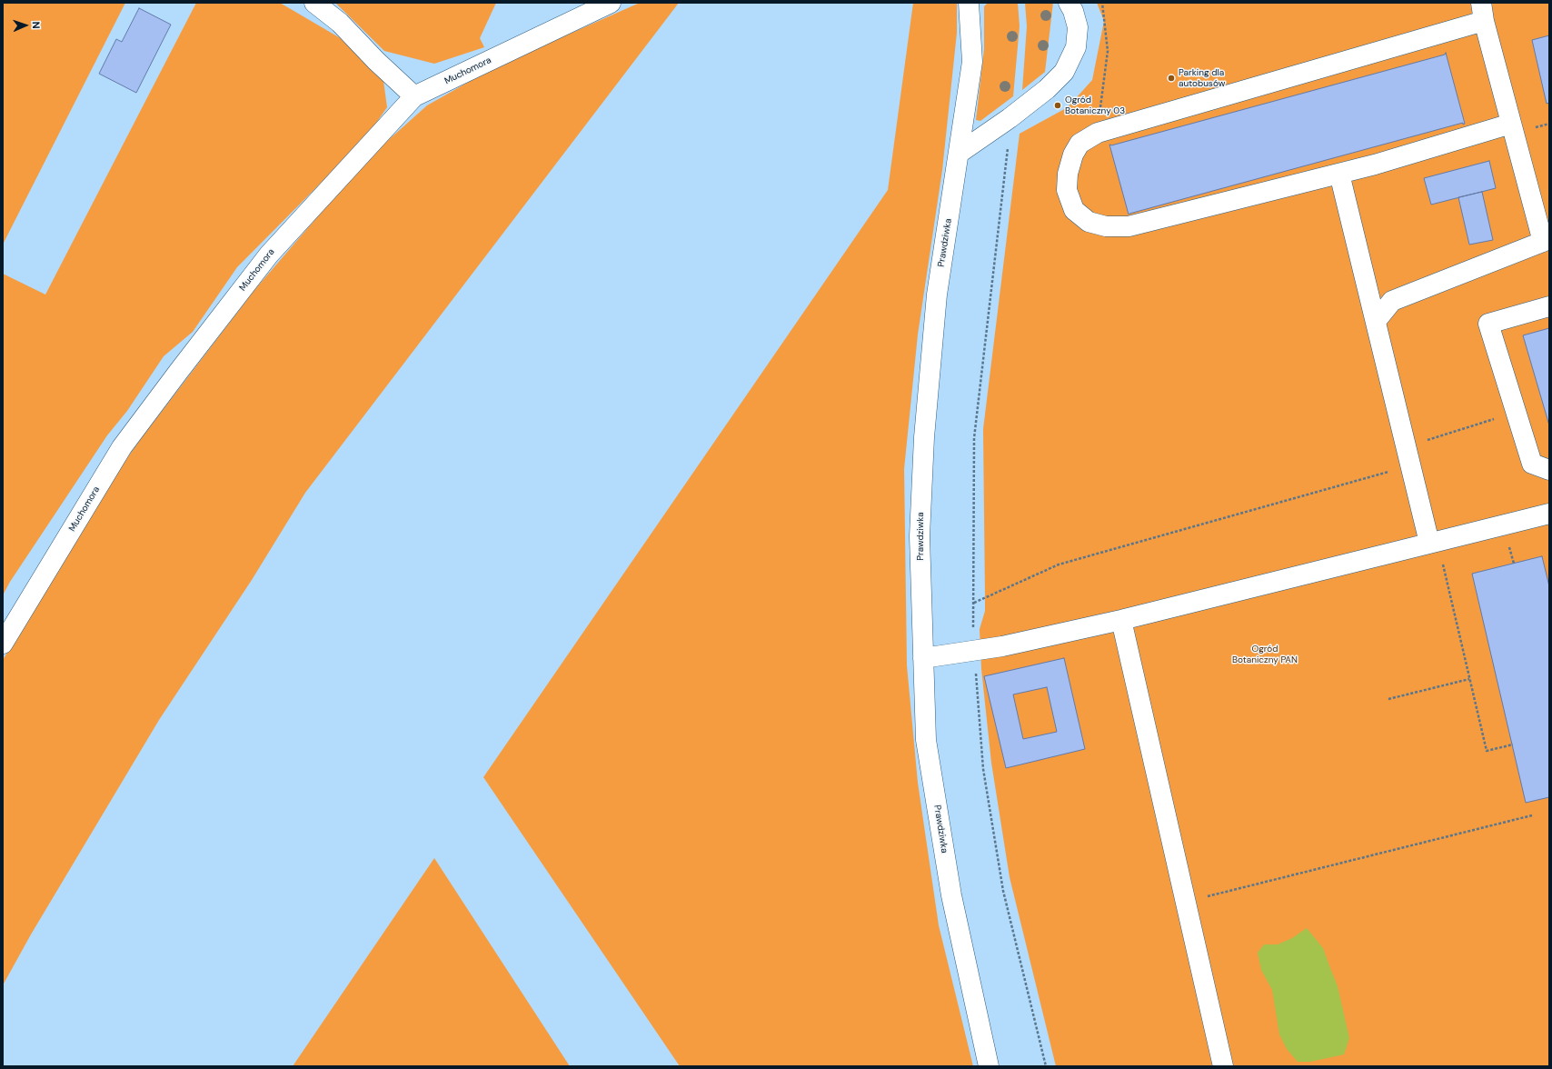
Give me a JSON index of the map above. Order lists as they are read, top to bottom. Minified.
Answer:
{"streets":{"street":["Muchomora","Prawdziwka"]},"parks":["Ogród Botaniczny PAN"],"places":["Parking dla autobusów","Ogród Botaniczny 03"],"north":"right"}
